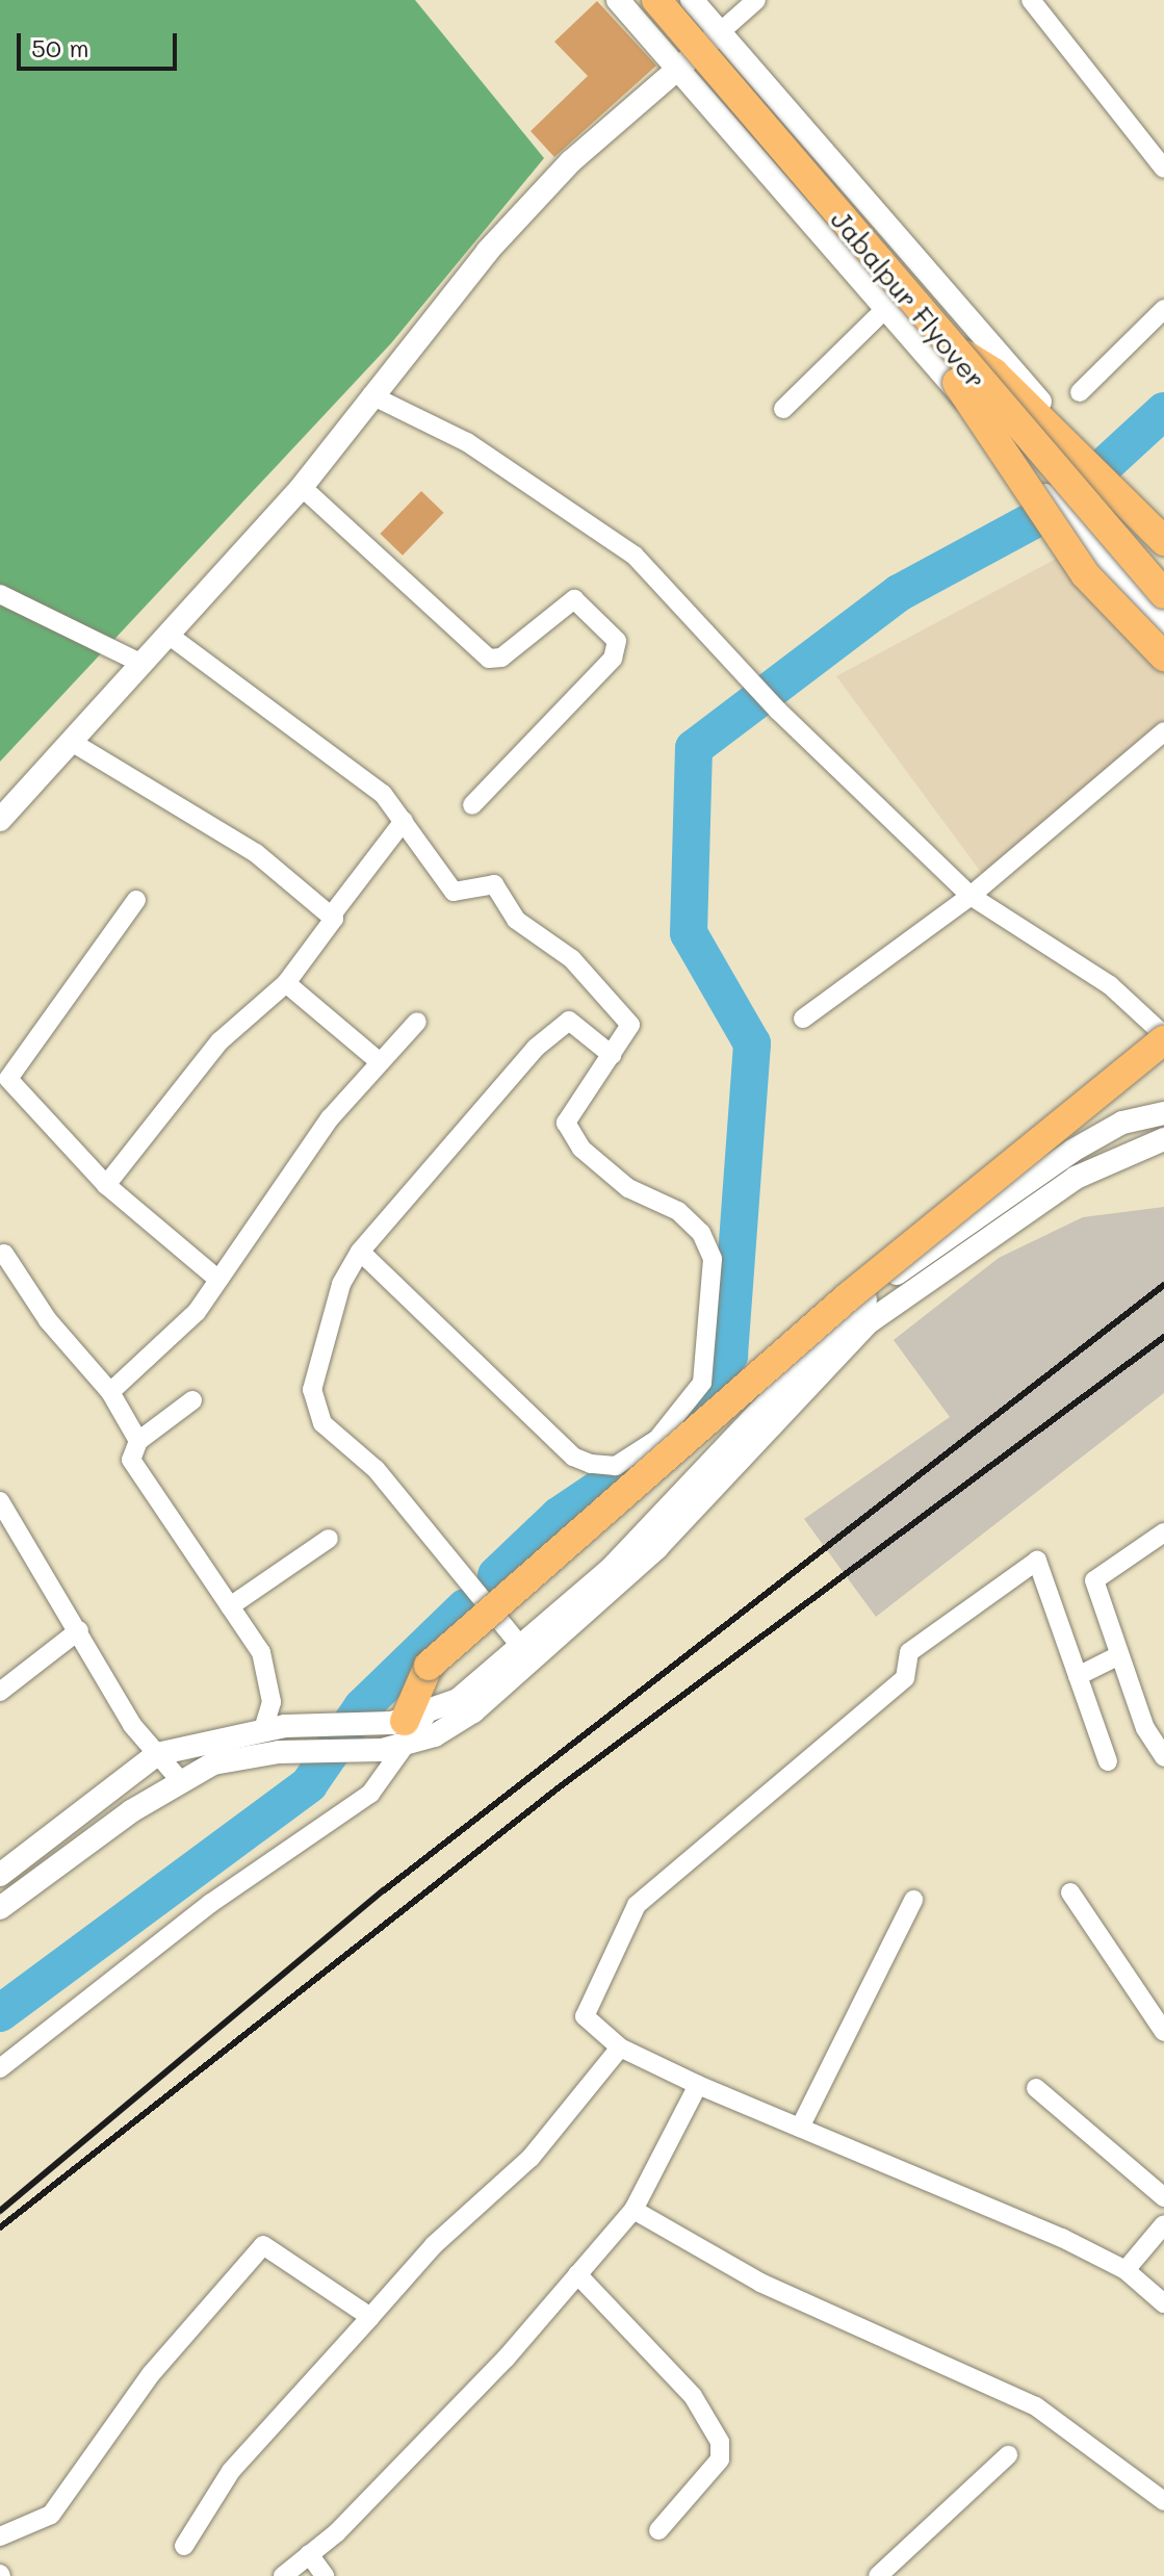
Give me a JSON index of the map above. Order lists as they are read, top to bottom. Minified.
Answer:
{"streets":{"main road":["Jabalpur Flyover"]},"scale_bar":"50 m"}
